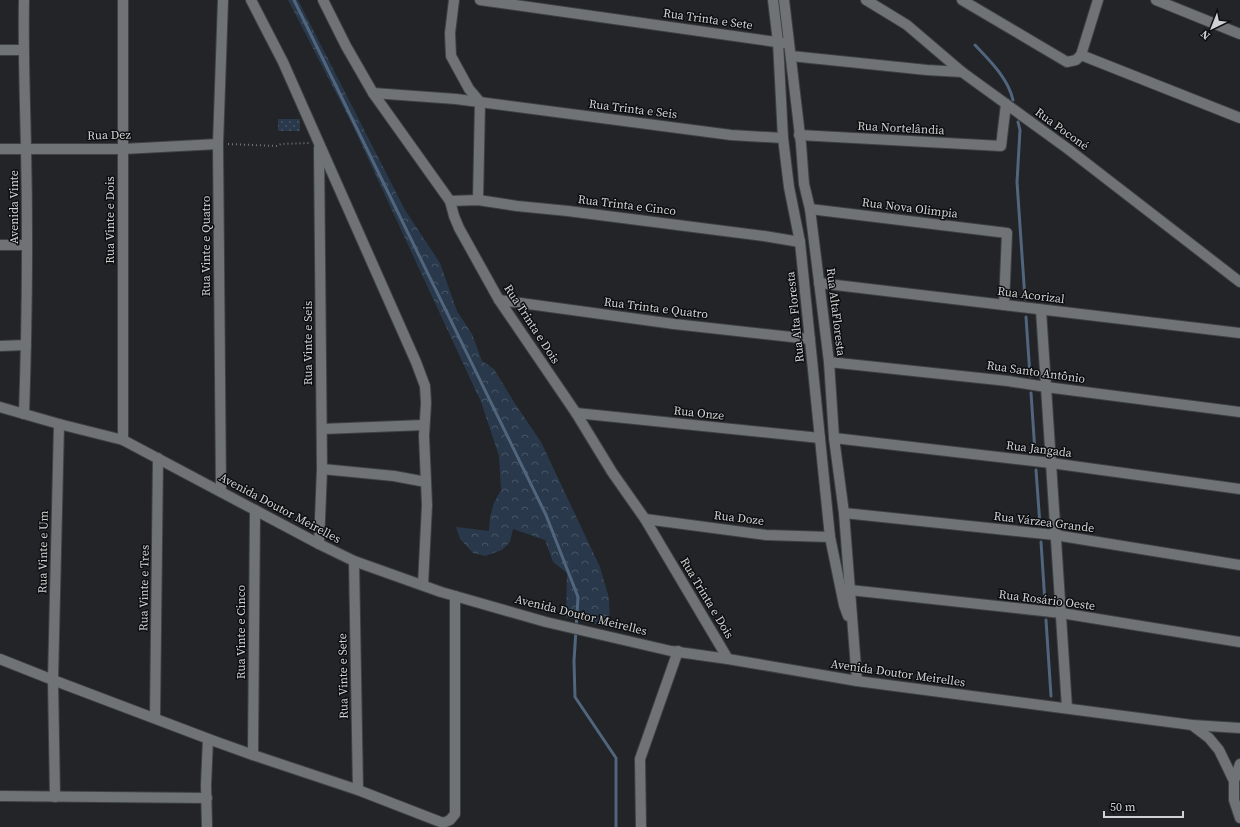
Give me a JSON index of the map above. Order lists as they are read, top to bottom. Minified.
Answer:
{"streets":{"street":["Rua Trinta e Sete","Rua Trinta e Seis","Rua Nortelândia","Rua Poconé","Rua Dez","Rua Trinta e Cinco","Avenida Vinte","Rua Nova Olimpia","Rua Vinte e Dois","Rua Vinte e Quatro","Rua Acorizal","Rua Trinta e Quatro","Rua AltaFloresta","Rua Alta Floresta","Rua Trinta e Dois","Rua Vinte e Seis","Rua Santo Antônio","Rua Onze","Rua Jangada","Avenida Doutor Meirelles","Rua Doze","Rua Várzea Grande","Rua Vinte e Um","Rua Vinte e Tres","Rua Rosário Oeste","Rua Vinte e Cinco","Rua Vinte e Sete"]},"crossings":[["Rua Trinta e Sete","Rua AltaFloresta"],["Rua Trinta e Sete","Rua Alta Floresta"],["Rua Trinta e Seis","Rua Alta Floresta"],["Rua Nortelândia","Rua Poconé"],["Rua Nortelândia","Rua AltaFloresta"],["Rua Dez","Avenida Vinte"],["Rua Dez","Rua Vinte e Dois"],["Rua Dez","Rua Vinte e Quatro"],["Rua Trinta e Cinco","Rua Alta Floresta"],["Rua Trinta e Cinco","Rua Trinta e Dois"],["Avenida Vinte","Avenida Doutor Meirelles"],["Rua Nova Olimpia","Rua Acorizal"],["Rua Nova Olimpia","Rua AltaFloresta"],["Rua Vinte e Dois","Avenida Doutor Meirelles"],["Rua Vinte e Quatro","Avenida Doutor Meirelles"],["Rua Acorizal","Rua AltaFloresta"],["Rua Trinta e Quatro","Rua Alta Floresta"],["Rua Trinta e Quatro","Rua Trinta e Dois"],["Rua AltaFloresta","Rua Alta Floresta"],["Rua AltaFloresta","Rua Santo Antônio"],["Rua AltaFloresta","Rua Jangada"],["Rua AltaFloresta","Avenida Doutor Meirelles"],["Rua AltaFloresta","Rua Várzea Grande"],["Rua AltaFloresta","Rua Rosário Oeste"],["Rua Alta Floresta","Rua Onze"],["Rua Alta Floresta","Rua Doze"],["Rua Trinta e Dois","Rua Onze"],["Rua Trinta e Dois","Avenida Doutor Meirelles"],["Rua Trinta e Dois","Rua Doze"],["Rua Vinte e Seis","Avenida Doutor Meirelles"],["Avenida Doutor Meirelles","Rua Vinte e Um"],["Avenida Doutor Meirelles","Rua Vinte e Tres"],["Avenida Doutor Meirelles","Rua Vinte e Cinco"],["Avenida Doutor Meirelles","Rua Vinte e Sete"]],"scale_bar":"50 m","north":"bottom left"}
